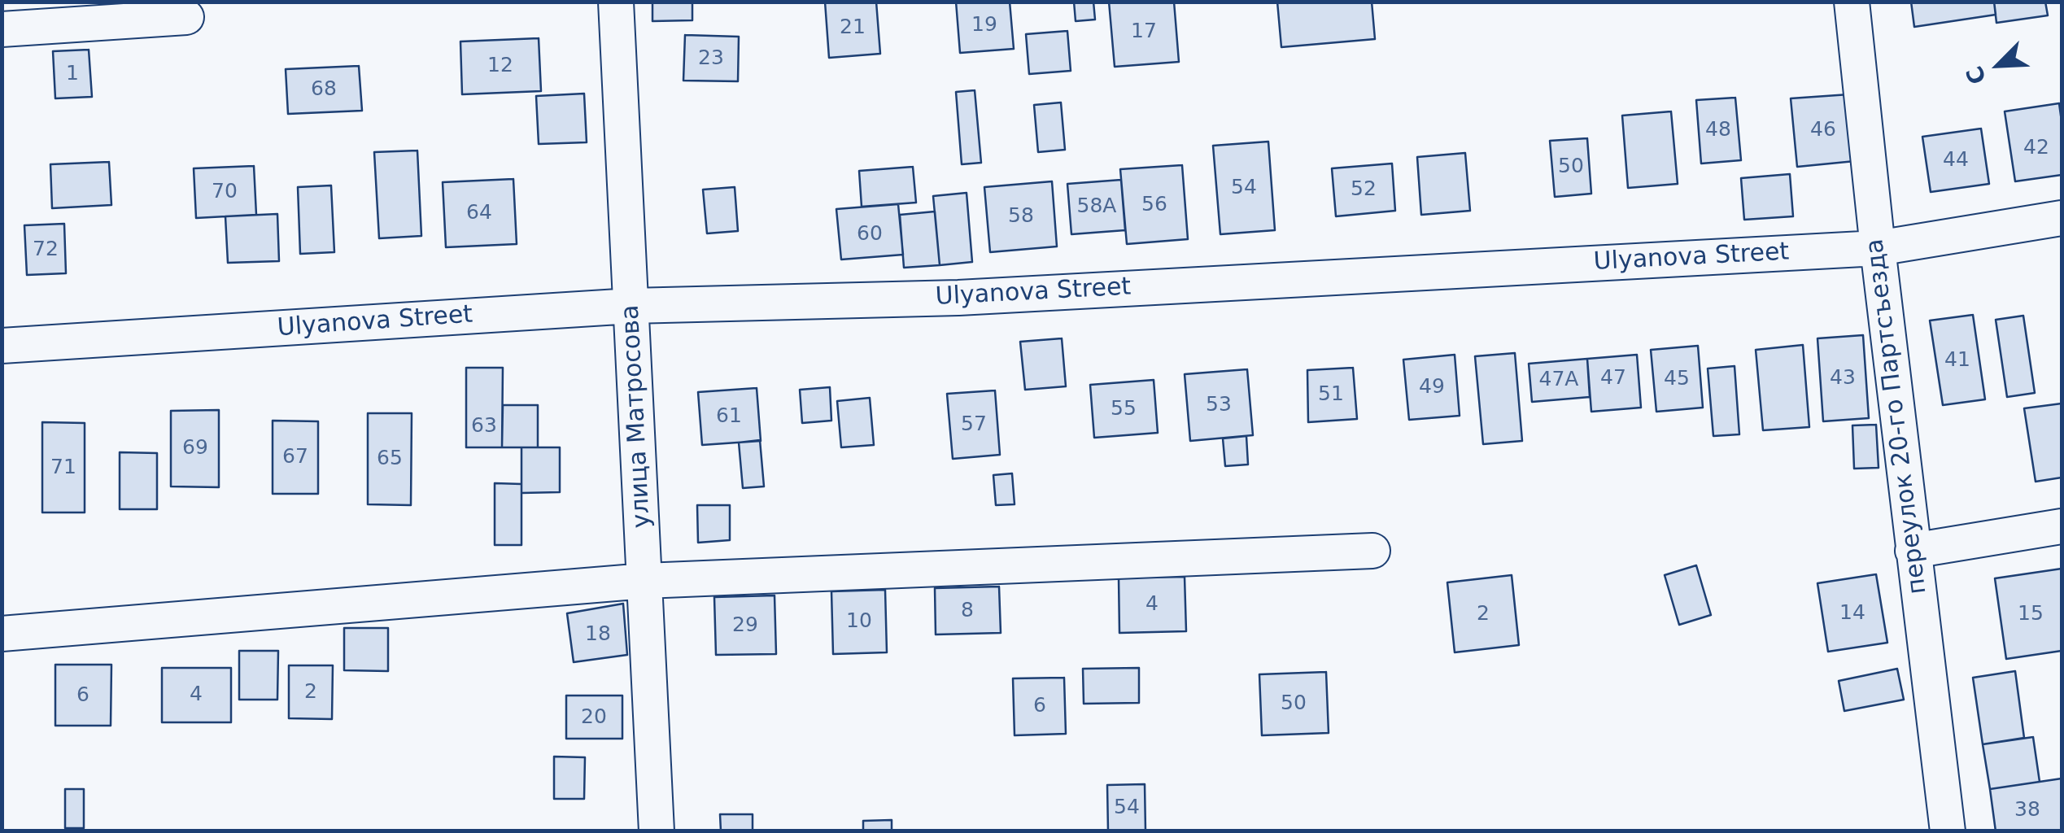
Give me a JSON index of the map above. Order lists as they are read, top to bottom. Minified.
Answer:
{"streets":{"street":["Ulyanova Street","улица Матросова","переулок 20-го Партсъезда"]},"crossings":[["Ulyanova Street","улица Матросова"],["Ulyanova Street","переулок 20-го Партсъезда"]],"house_numbers":["19","21","17","23","12","1","68","48","46","42","44","50","54","52","70","56","58А","64","58","60","72","41","47","43","45","47А","49","51","53","55","61","57","63","69","67","65","71","4","8","14","2","15","10","29","18","2","4","6","50","6","20","54","38"],"north":"bottom left"}
